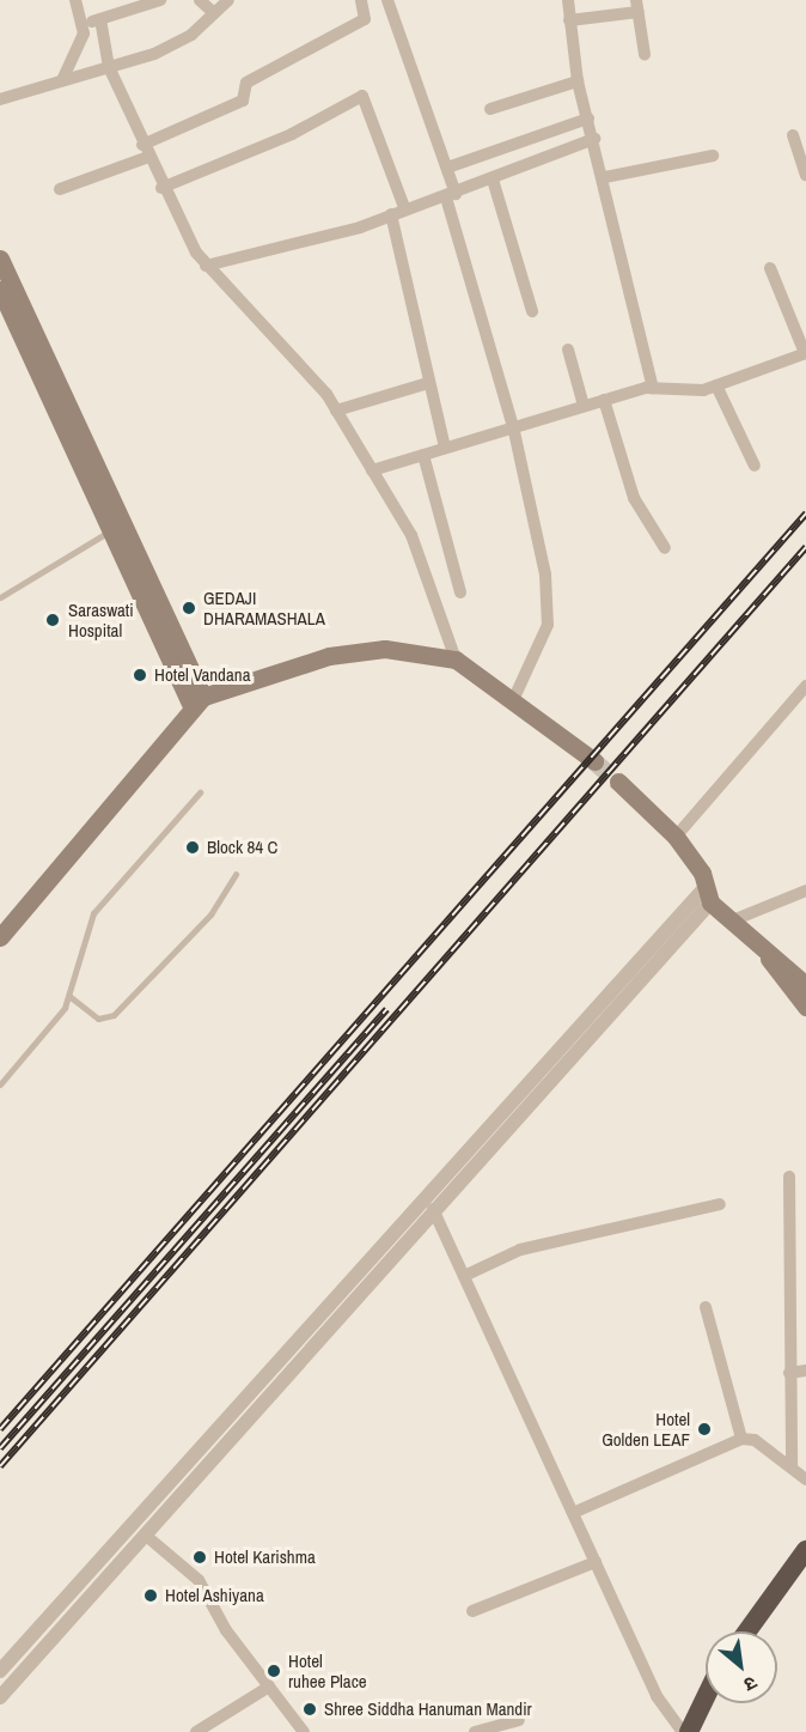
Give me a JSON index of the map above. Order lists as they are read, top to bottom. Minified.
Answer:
{"places":["GEDAJI DHARAMASHALA","Saraswati Hospital","Hotel Vandana","Block 84 C","Hotel Golden LEAF","Hotel Karishma","Hotel Ashiyana","Hotel ruhee Place","Shree Siddha Hanuman Mandir"],"north":"bottom right"}
